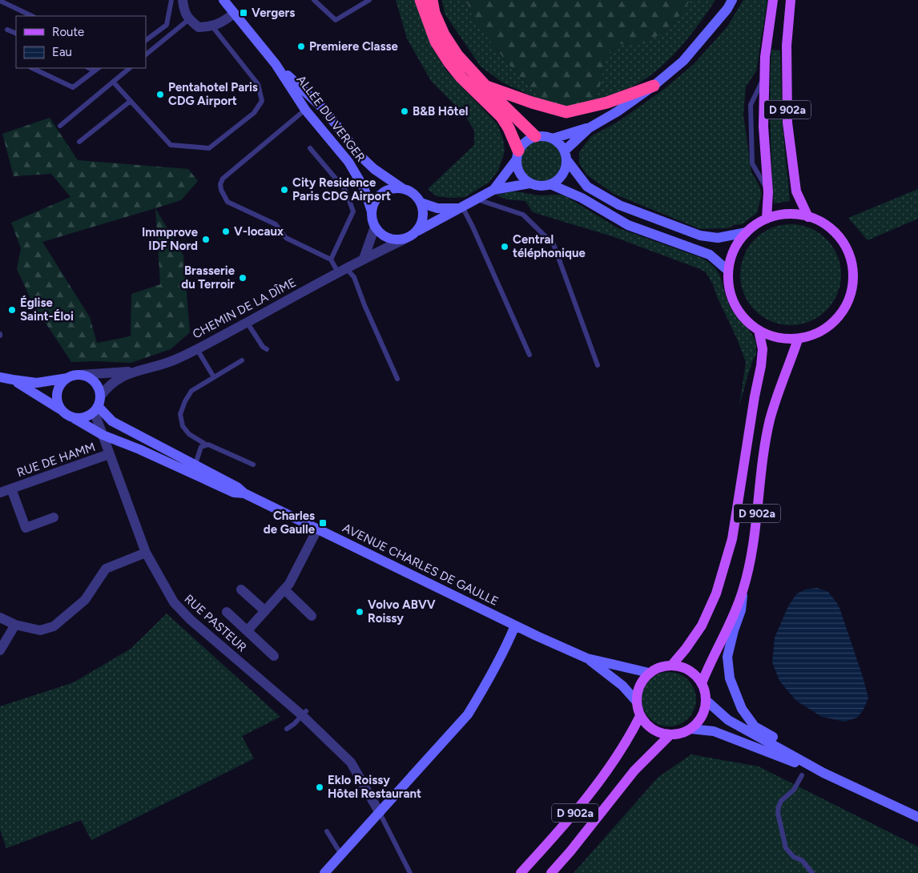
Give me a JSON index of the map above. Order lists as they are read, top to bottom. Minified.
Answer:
{"streets":{"main road":["D 902a"],"street":["ALLÉE DU VERGER","CHEMIN DE LA DÎME","RUE DE HAMM","AVENUE CHARLES DE GAULLE","RUE PASTEUR"]},"crossings":[["D 902a","AVENUE CHARLES DE GAULLE"],["ALLÉE DU VERGER","CHEMIN DE LA DÎME"],["CHEMIN DE LA DÎME","AVENUE CHARLES DE GAULLE"],["CHEMIN DE LA DÎME","RUE PASTEUR"],["RUE DE HAMM","RUE PASTEUR"],["AVENUE CHARLES DE GAULLE","RUE PASTEUR"]],"places":{"transit":["Vergers","Charles de Gaulle"],"other":["Premiere Classe","Pentahotel Paris CDG Airport","B&B Hôtel","City Residence Paris CDG Airport","V-locaux","Immprove IDF Nord","Central téléphonique","Brasserie du Terroir","Église Saint-Éloi","Volvo ABVV Roissy","Eklo Roissy Hôtel Restaurant"]},"legend":["Route","Eau"]}
